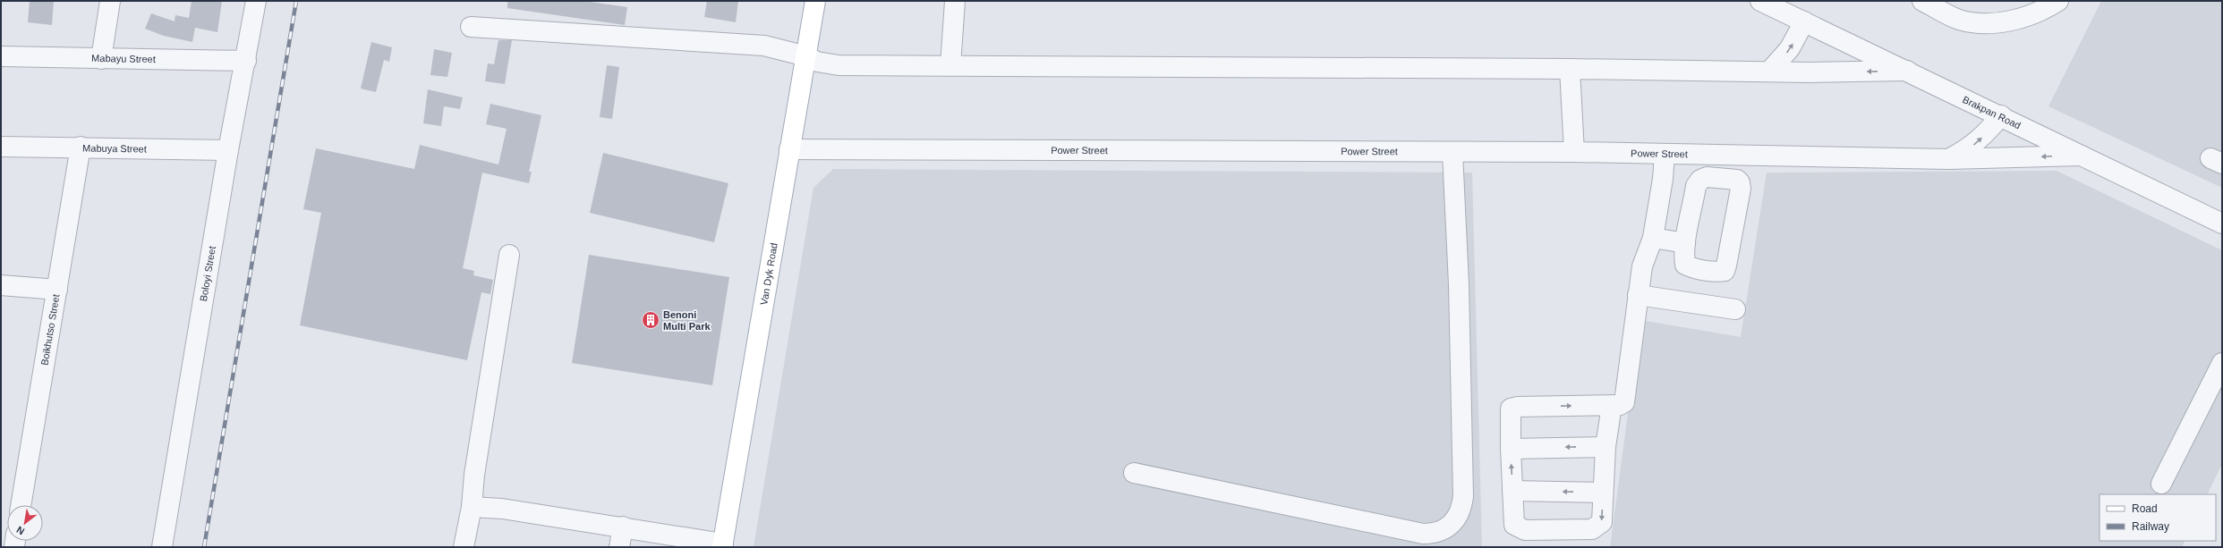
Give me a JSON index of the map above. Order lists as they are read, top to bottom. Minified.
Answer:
{"streets":{"main road":["Van Dyk Road"],"street":["Mabayu Street","Brakpan Road","Mabuya Street","Power Street","Boloyi Street","Boikhutso Street"]},"crossings":[["Mabayu Street","Boloyi Street"],["Brakpan Road","Power Street"],["Mabuya Street","Boloyi Street"],["Mabuya Street","Boikhutso Street"],["Power Street","Van Dyk Road"]],"places":{"building":["Benoni Multi Park"]},"legend":["Road","Railway"],"north":"bottom left"}
